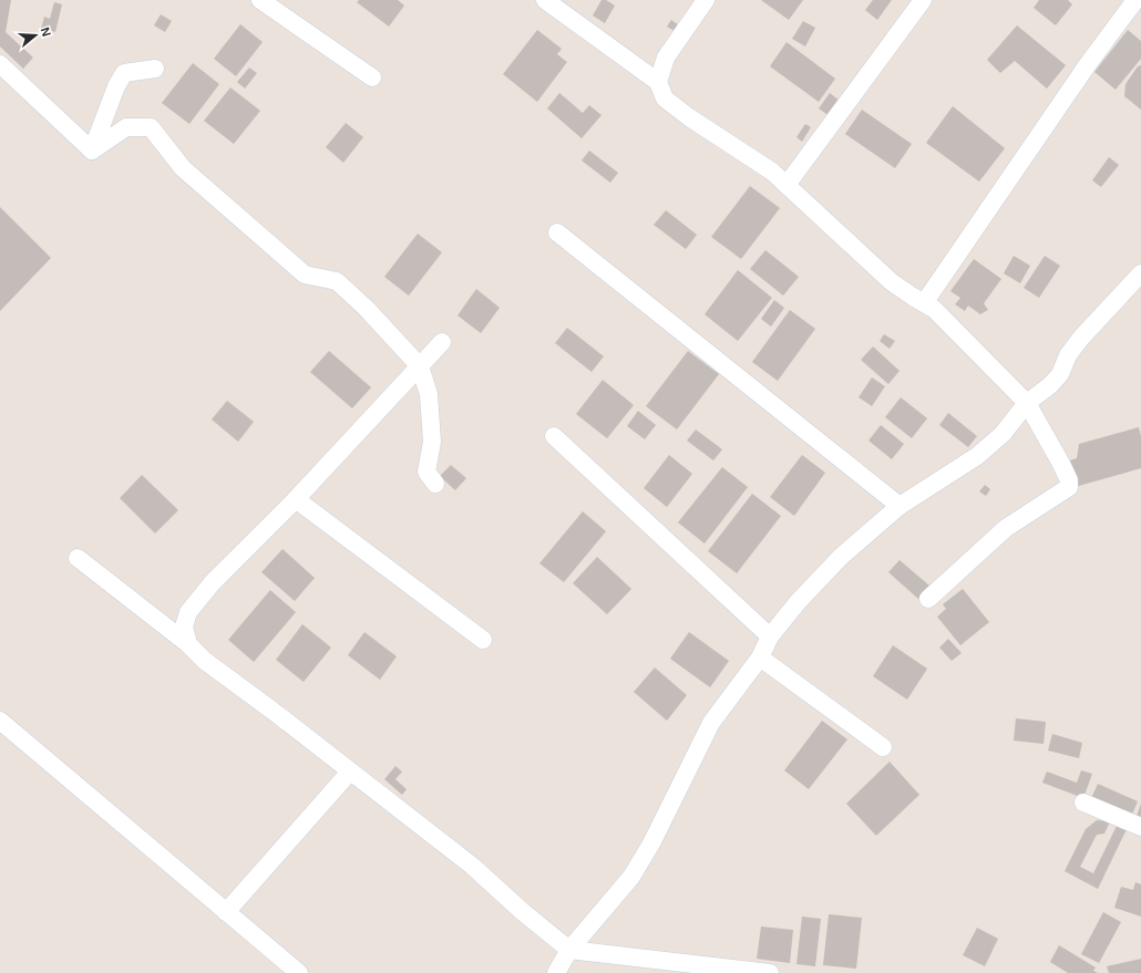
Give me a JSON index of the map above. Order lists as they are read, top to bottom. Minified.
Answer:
{"north":"right"}
